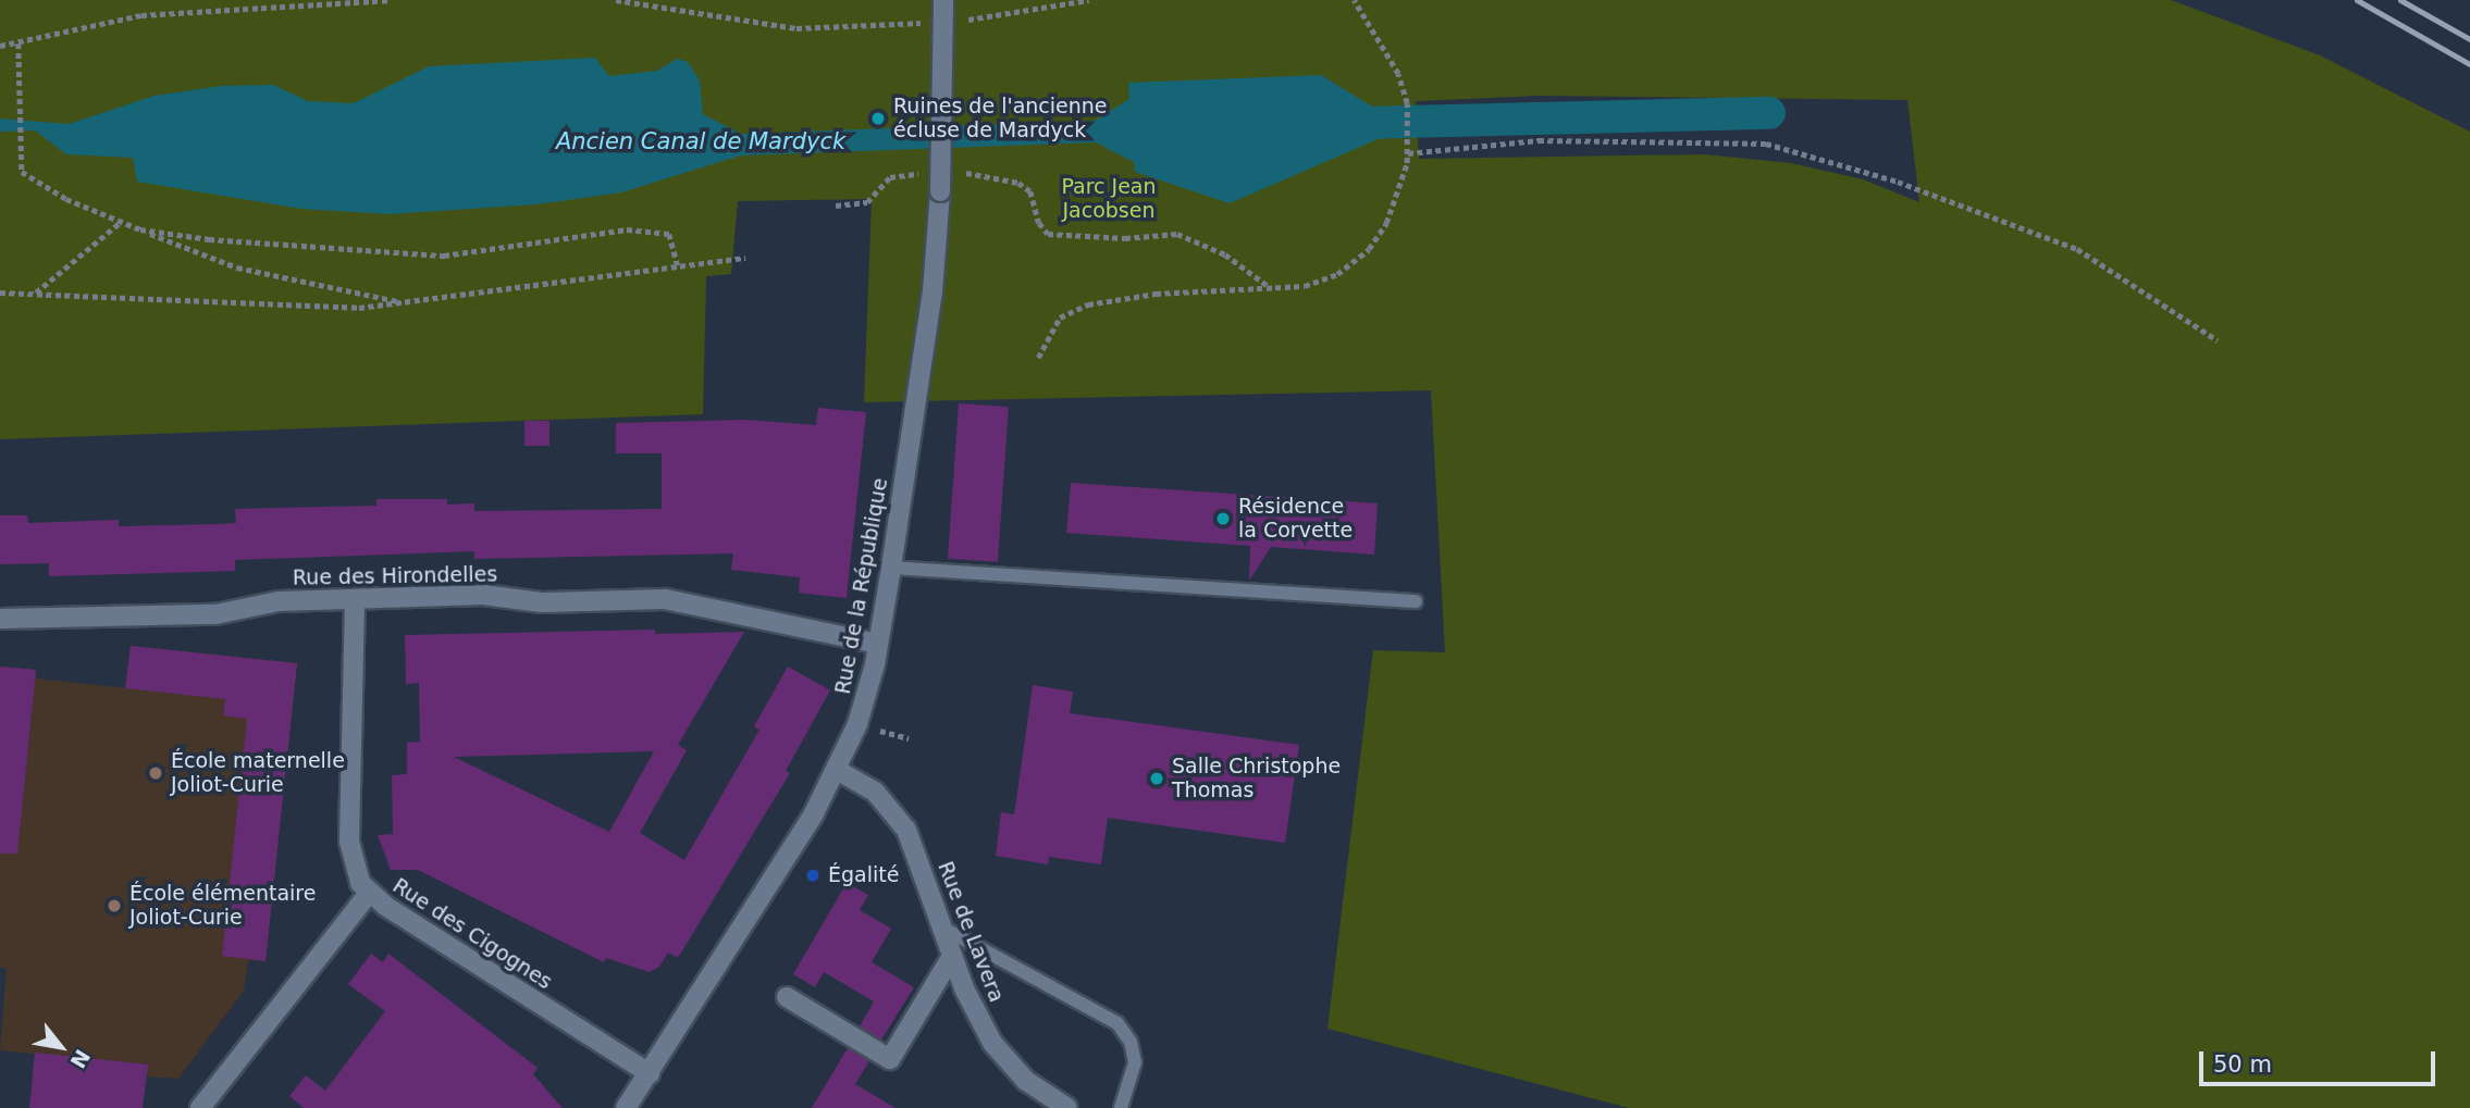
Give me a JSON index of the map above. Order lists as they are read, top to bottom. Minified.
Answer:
{"streets":{"street":["Rue des Hirondelles","Rue de la République","Rue de Lavera","Rue des Cigognes"]},"crossings":[["Rue des Hirondelles","Rue de la République"],["Rue des Hirondelles","Rue des Cigognes"],["Rue de la République","Rue de Lavera"],["Rue de la République","Rue des Cigognes"]],"water":["Ancien Canal de Mardyck"],"parks":["Parc Jean Jacobsen"],"places":["Ruines de l'ancienne écluse de Mardyck","Résidence la Corvette","École maternelle Joliot-Curie","Salle Christophe Thomas","Égalité","École élémentaire Joliot-Curie"],"scale_bar":"50 m","north":"bottom right"}
